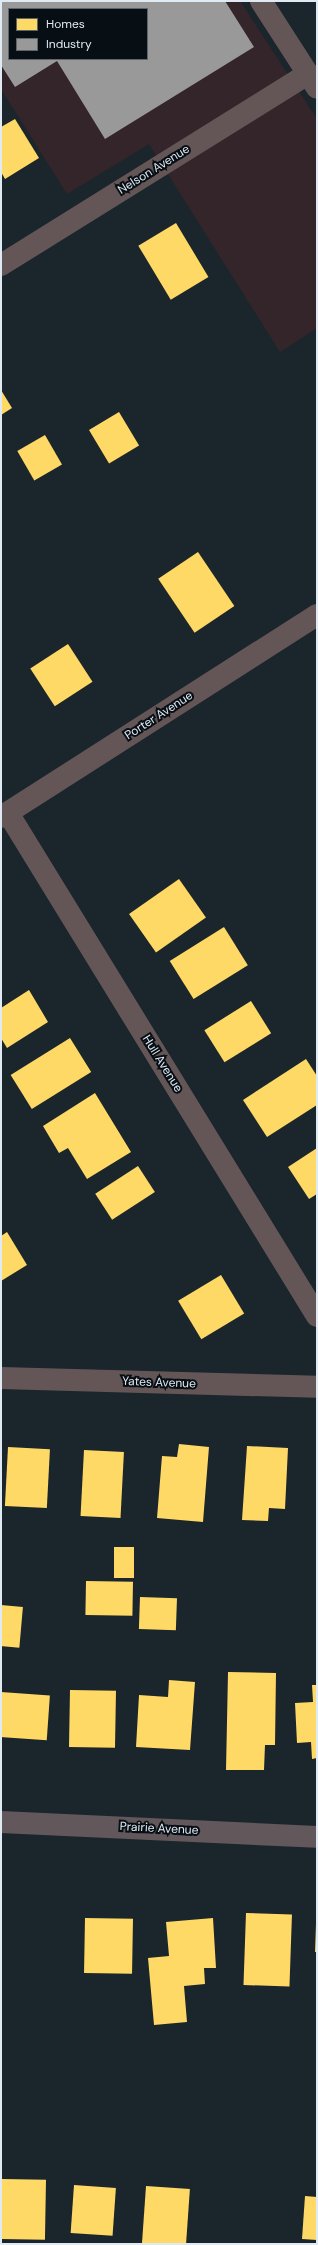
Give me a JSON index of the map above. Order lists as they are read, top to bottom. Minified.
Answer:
{"streets":{"main road":["Prairie Avenue"],"street":["Nelson Avenue","Porter Avenue","Hull Avenue","Yates Avenue"]},"crossings":[["Porter Avenue","Hull Avenue"]],"legend":["Homes","Industry"]}
